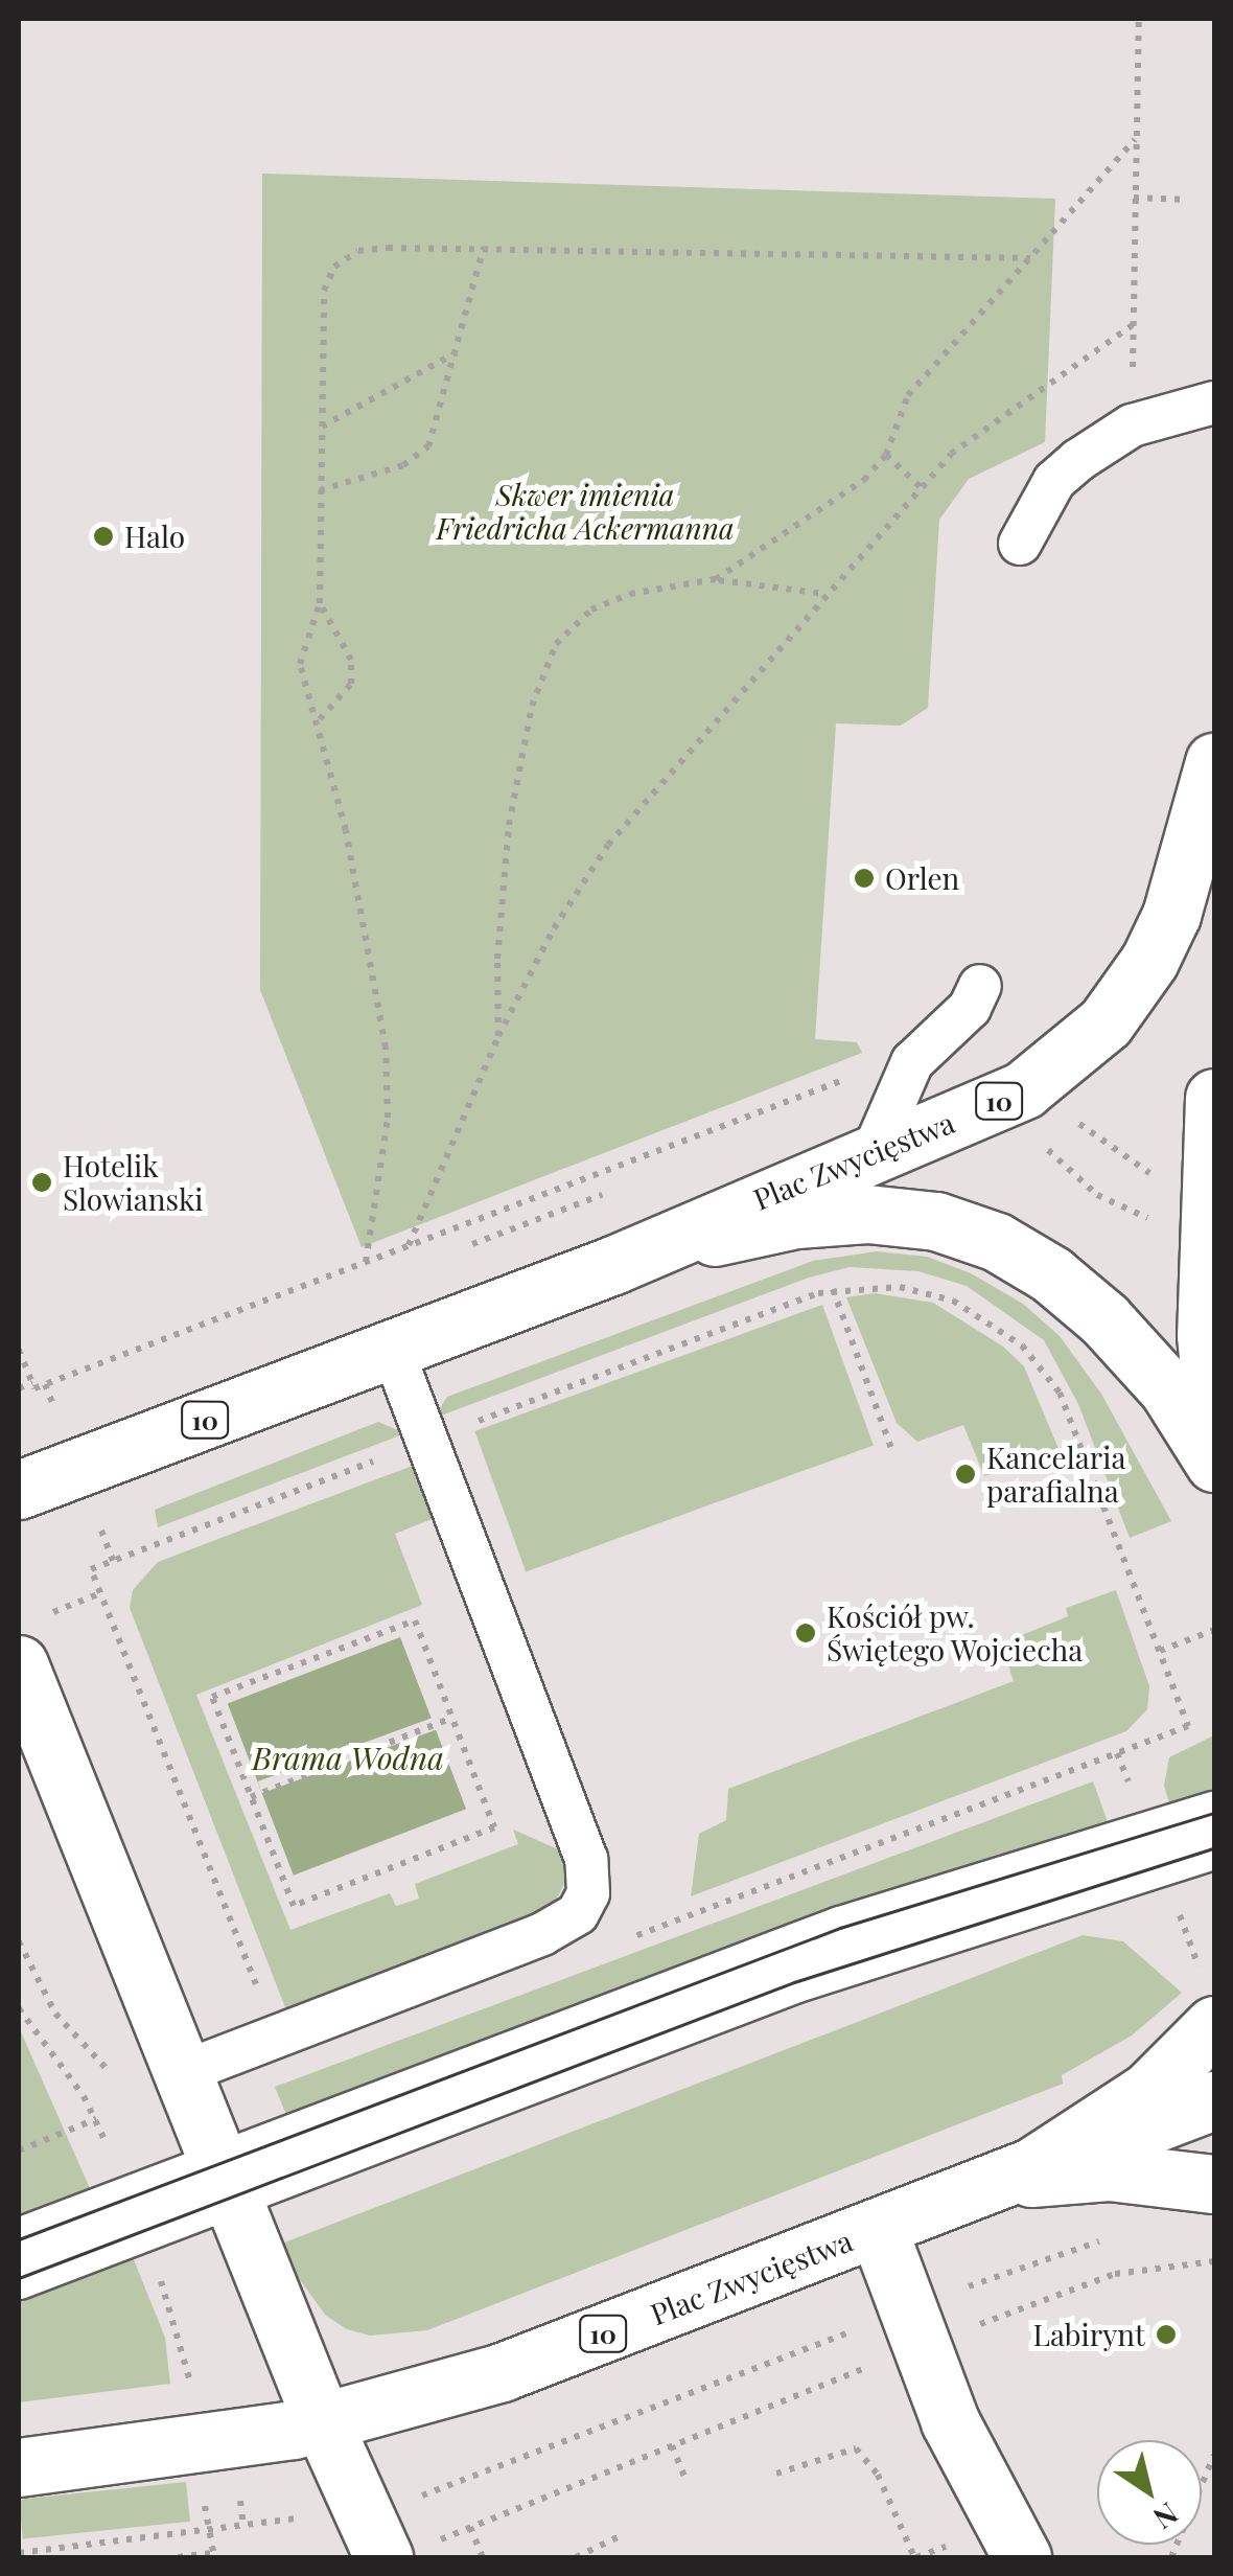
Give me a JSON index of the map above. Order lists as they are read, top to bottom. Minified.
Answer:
{"streets":{"main road":["10","Plac Zwycięstwa"]},"water":["Brama Wodna"],"parks":["Skwer imienia Friedricha Ackermanna"],"places":["Halo","Orlen","Hotelik Slowianski","Kancelaria parafialna","Kościół pw. Świętego Wojciecha","Labirynt"],"north":"bottom right"}
